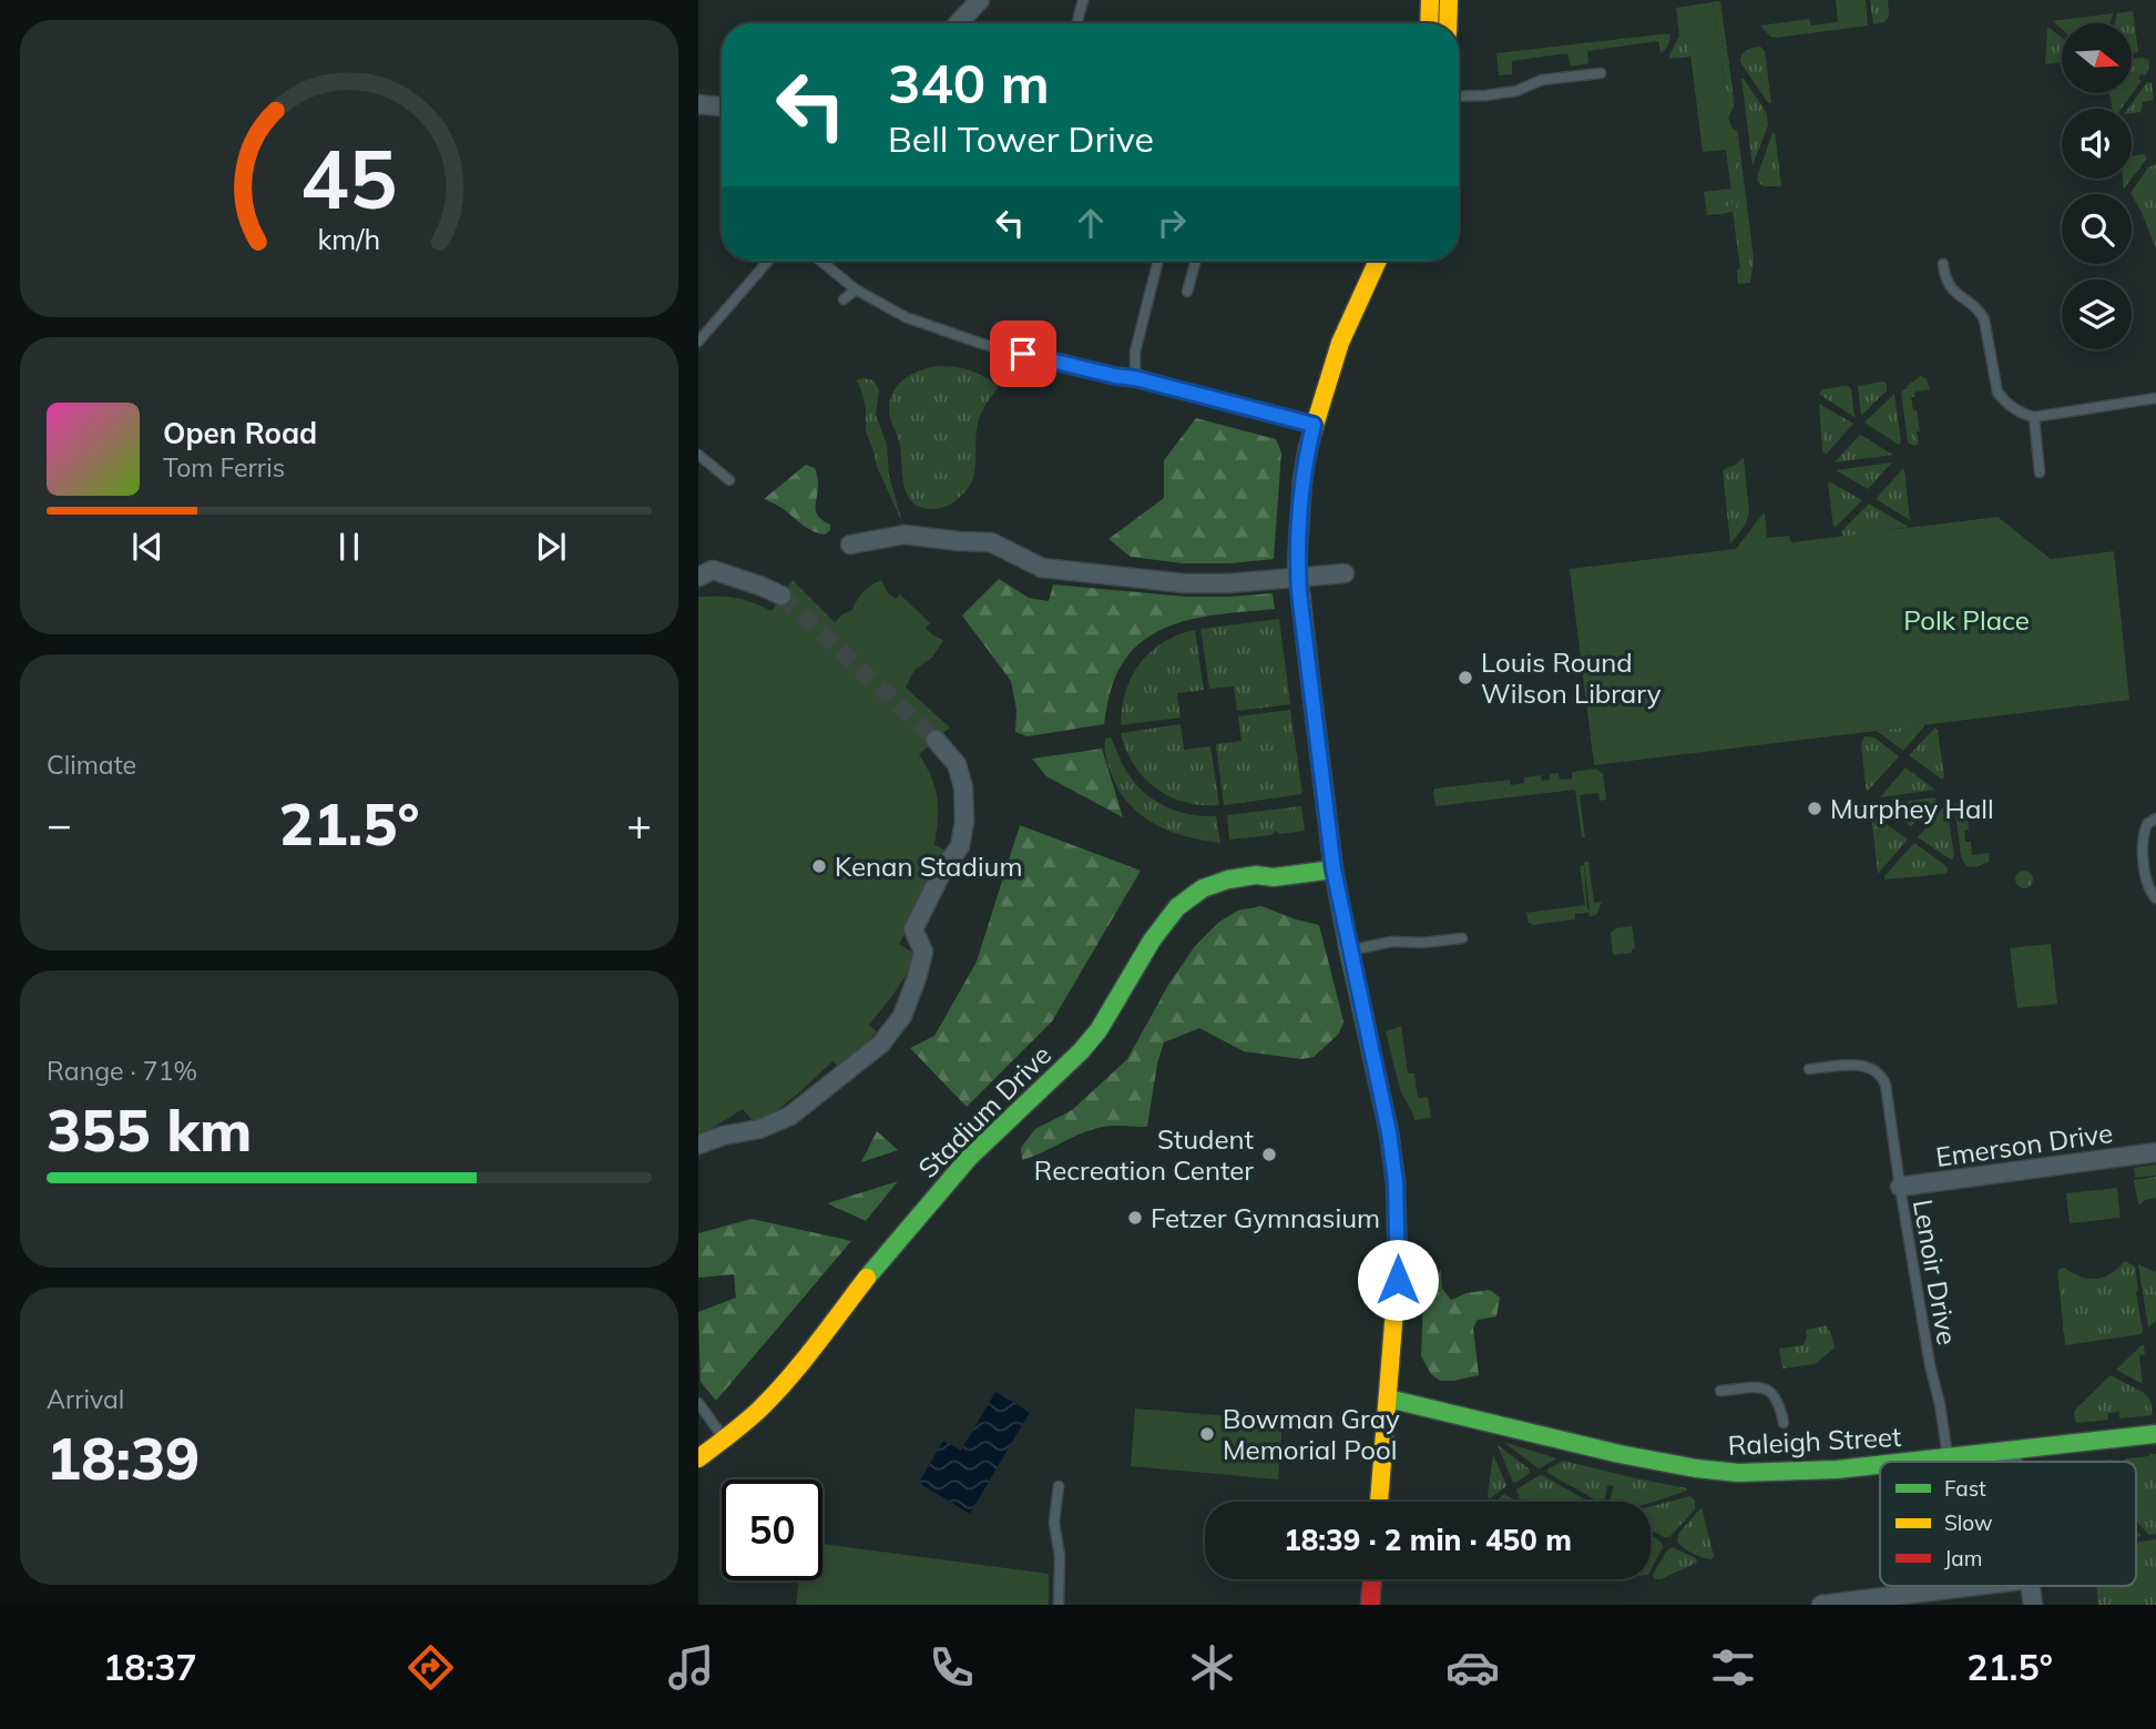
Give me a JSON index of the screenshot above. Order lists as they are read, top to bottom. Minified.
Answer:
{"streets":{"street":["Stadium Drive","Emerson Drive","Raleigh Street"],"lane":["Lenoir Drive"]},"crossings":[["Emerson Drive","Lenoir Drive"],["Lenoir Drive","Raleigh Street"]],"parks":["Polk Place"],"places":["Louis Round Wilson Library","Murphey Hall","Kenan Stadium","Student Recreation Center","Fetzer Gymnasium","Bowman Gray Memorial Pool"],"legend":["Fast","Slow","Jam"],"north":"right","page":{"turn":["340 m","Bell Tower Drive"],"song":["Open Road","Tom Ferris"],"tile":["Climate",["Range · 71%","355 km"],["Arrival","18:39"]],"heat":["−","21.5°","+"],"limit":"50","trip":"18:39 · 2 min · 450 m","tabs":["18:37","21.5°"],"gauge":["45","km/h"]}}
